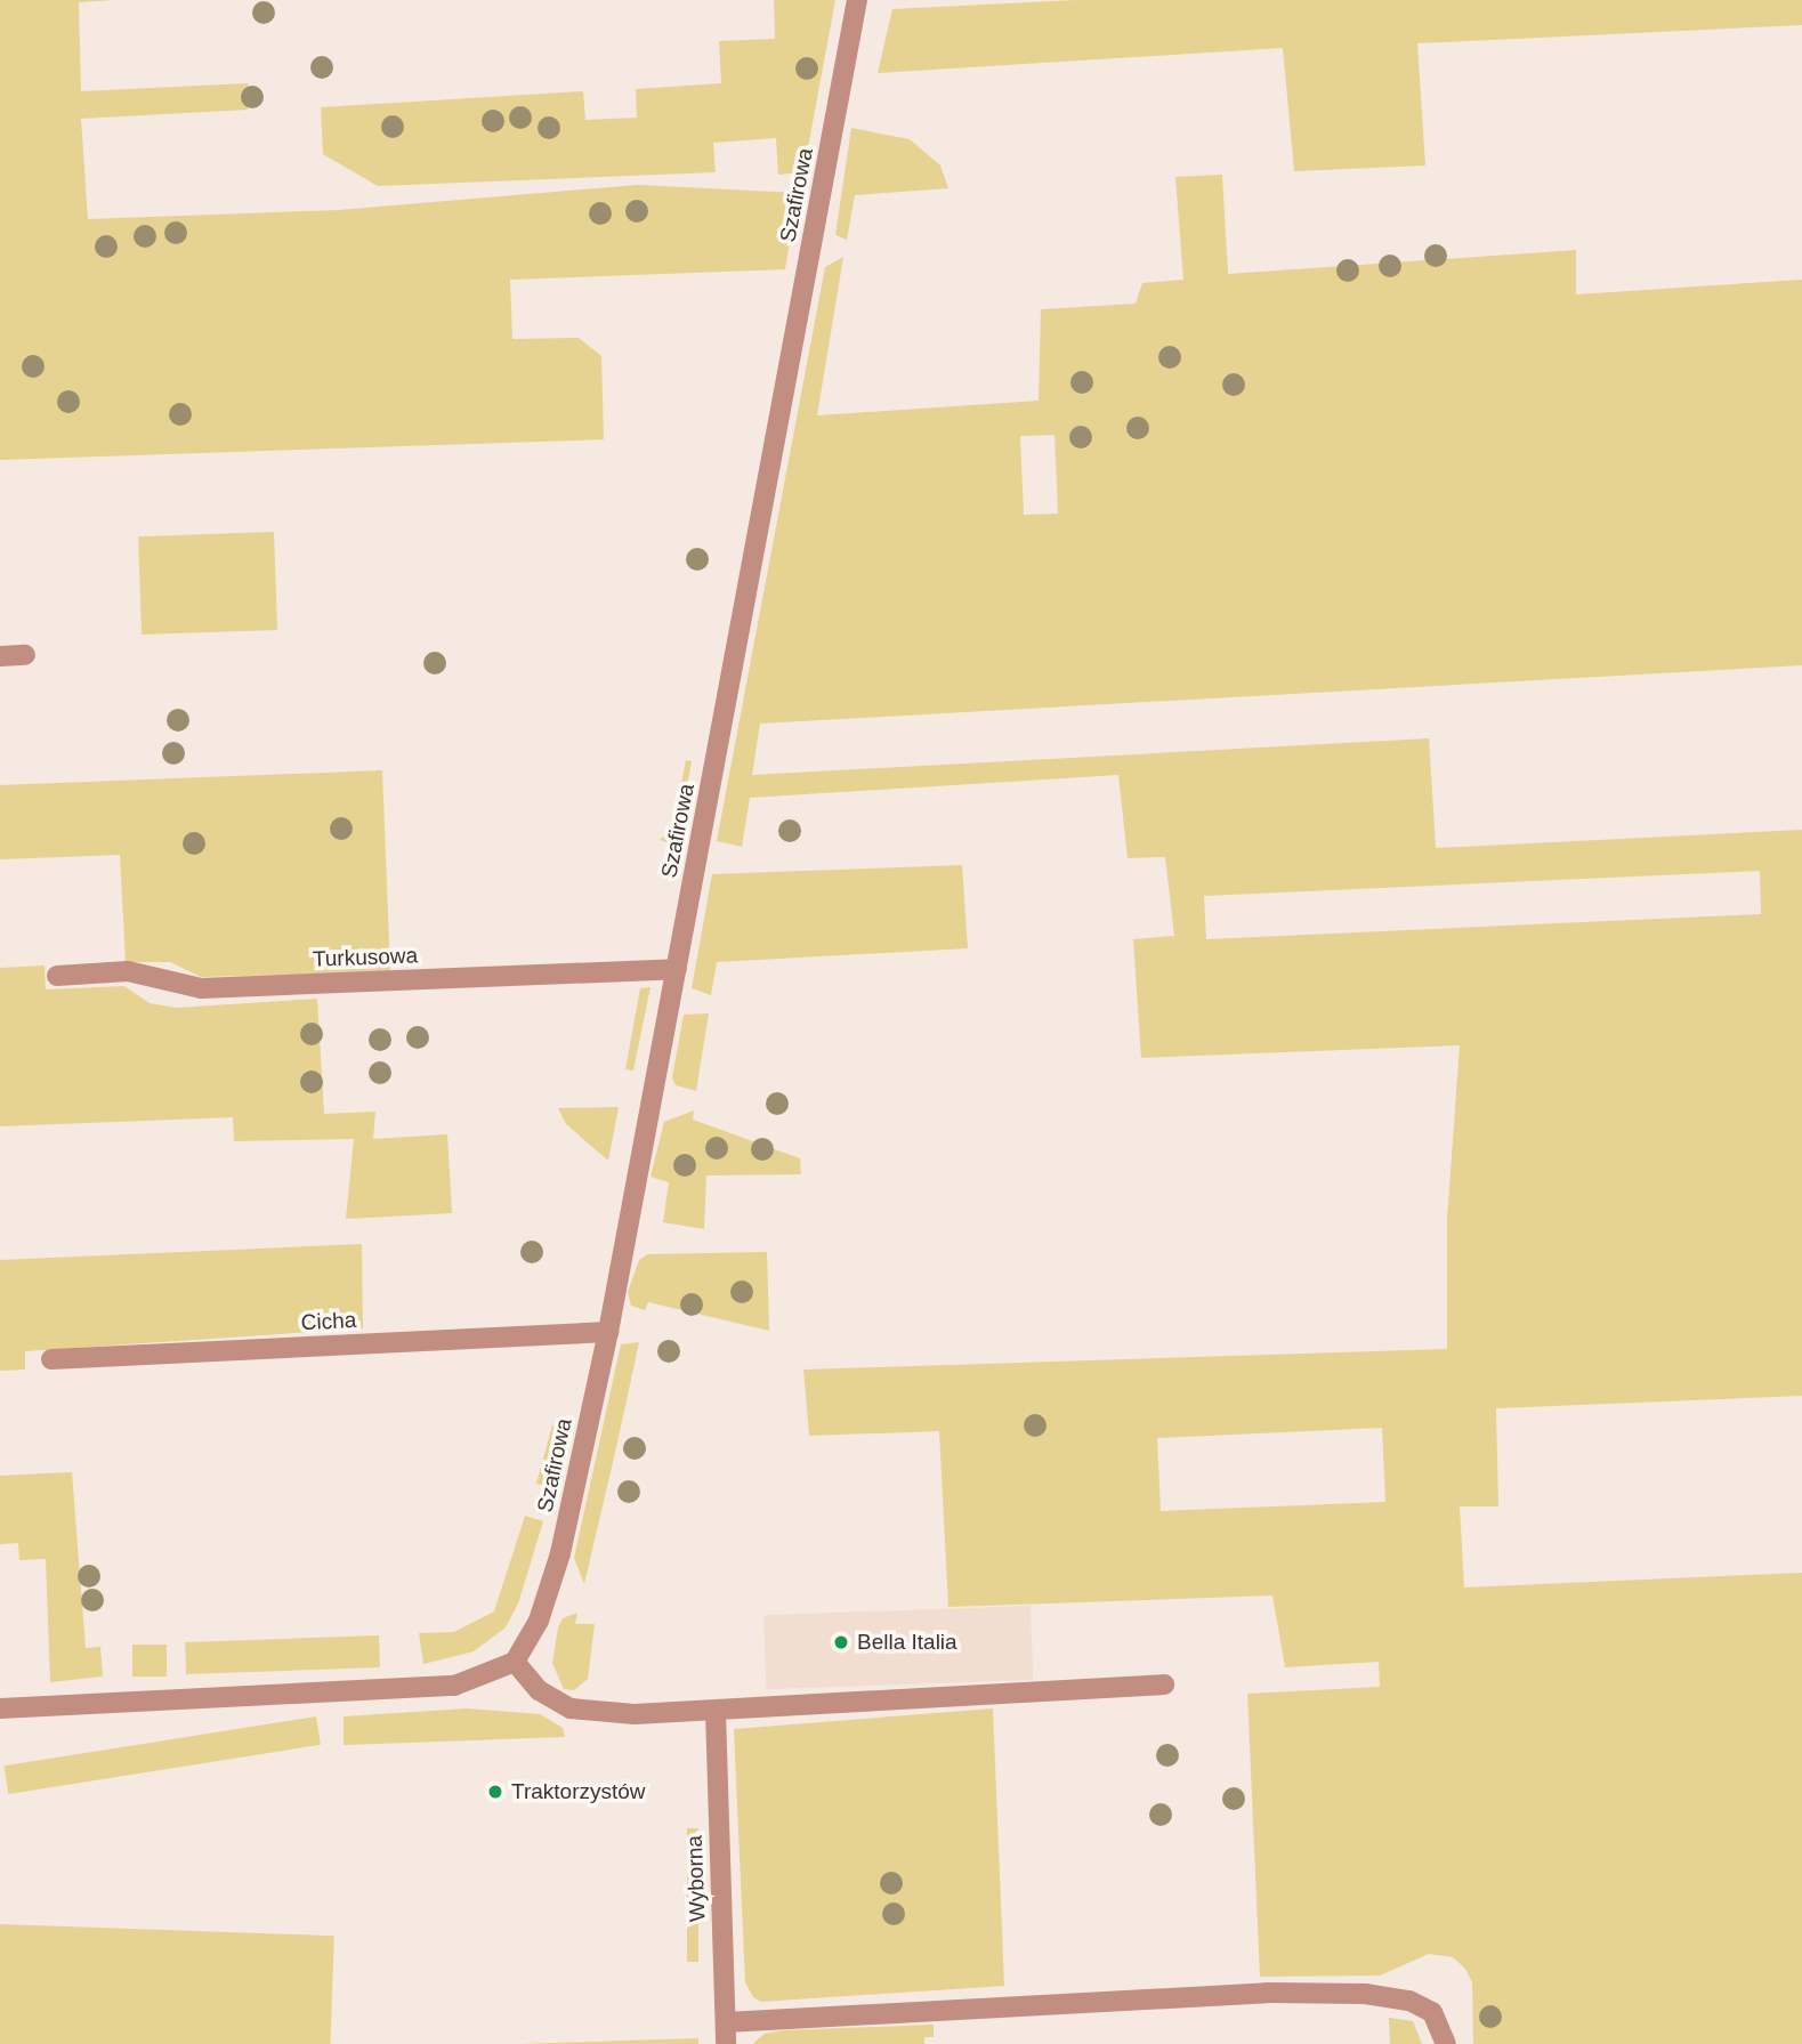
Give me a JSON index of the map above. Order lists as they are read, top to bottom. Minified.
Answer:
{"streets":{"street":["Szafirowa","Turkusowa","Cicha","Wyborna"]},"crossings":[["Szafirowa","Turkusowa"],["Szafirowa","Cicha"]],"places":["Bella Italia","Traktorzystów"]}
